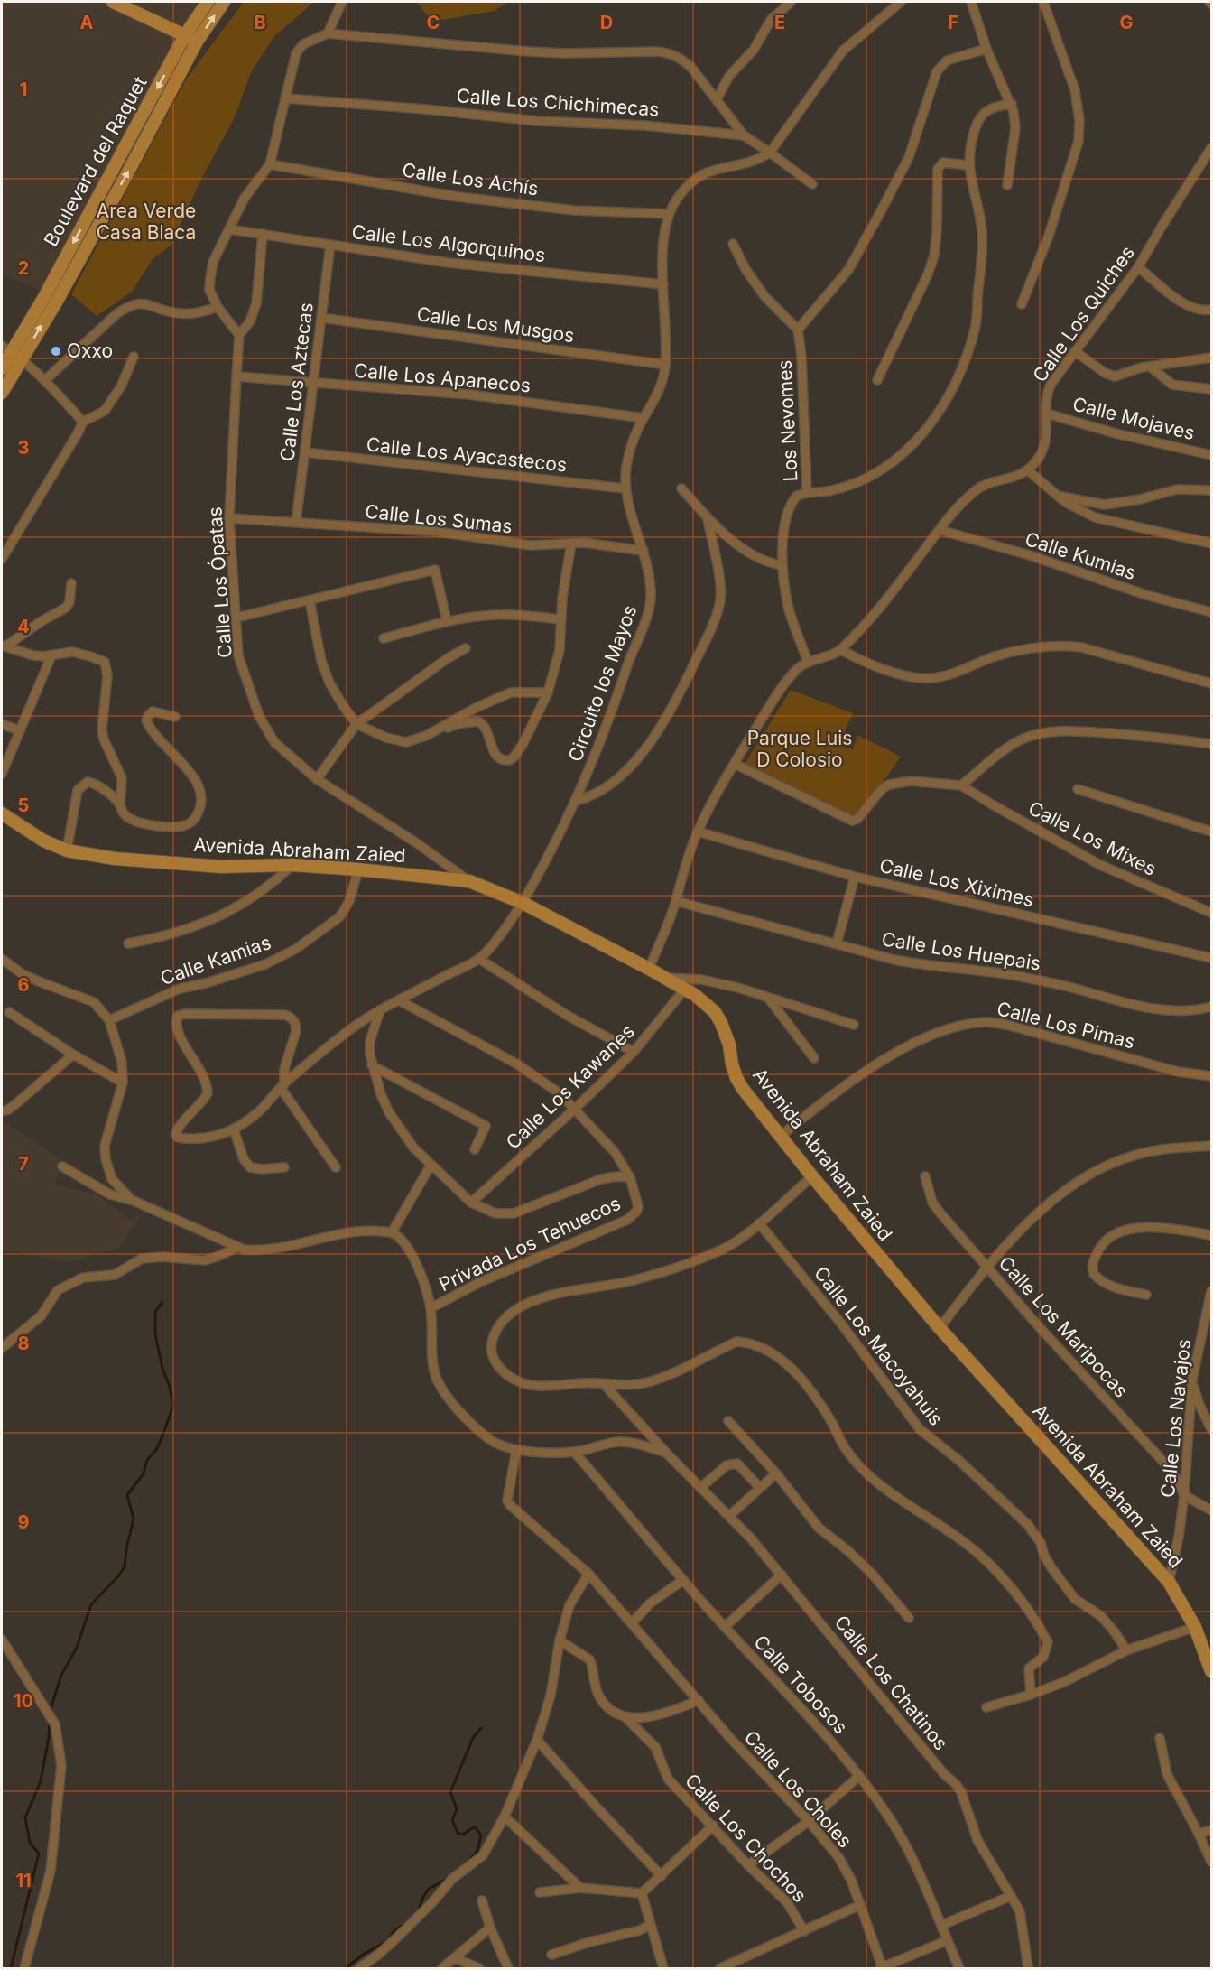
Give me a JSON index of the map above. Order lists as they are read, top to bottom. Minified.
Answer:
{"streets":{"street":["Calle Los Chichimecas","Boulevard del Raquet","Calle Los Achís","Calle Los Algorquinos","Calle Los Quiches","Calle Los Musgos","Calle Los Apanecos","Calle Los Aztecas","Calle Mojaves","Los Nevomes","Calle Los Ayacastecos","Calle Los Sumas","Calle Kumias","Calle Los Ópatas","Circuito los Mayos","Calle Los Mixes","Avenida Abraham Zaied","Calle Los Xiximes","Calle Los Huepais","Calle Kamias","Calle Los Pimas","Calle Los Kawanes","Privada Los Tehuecos","Calle Los Maripocas","Calle Los Macoyahuis","Calle Los Navajos","Calle Los Chatinos","Calle Tobosos","Calle Los Choles","Calle Los Chochos"]},"crossings":[["Calle Los Chichimecas","Circuito los Mayos"],["Calle Los Achís","Circuito los Mayos"],["Calle Los Algorquinos","Calle Los Aztecas"],["Calle Los Algorquinos","Calle Los Ópatas"],["Calle Los Algorquinos","Circuito los Mayos"],["Calle Los Quiches","Calle Mojaves"],["Calle Los Musgos","Calle Los Aztecas"],["Calle Los Musgos","Circuito los Mayos"],["Calle Los Apanecos","Calle Los Aztecas"],["Calle Los Apanecos","Calle Los Ópatas"],["Calle Los Apanecos","Circuito los Mayos"],["Calle Los Aztecas","Calle Los Ayacastecos"],["Calle Los Aztecas","Calle Los Sumas"],["Calle Los Ayacastecos","Circuito los Mayos"],["Calle Los Sumas","Calle Los Ópatas"],["Calle Los Sumas","Circuito los Mayos"],["Calle Los Ópatas","Avenida Abraham Zaied"],["Circuito los Mayos","Avenida Abraham Zaied"],["Avenida Abraham Zaied","Calle Kamias"],["Avenida Abraham Zaied","Calle Los Pimas"],["Avenida Abraham Zaied","Calle Los Kawanes"],["Avenida Abraham Zaied","Calle Los Navajos"],["Calle Los Kawanes","Privada Los Tehuecos"],["Privada Los Tehuecos","Calle Los Chatinos"],["Calle Los Maripocas","Calle Los Navajos"],["Calle Los Chatinos","Calle Tobosos"],["Calle Los Chatinos","Calle Los Choles"]],"parks":["Area Verde Casa Blaca","Parque Luis D Colosio"],"places":["Oxxo"],"grid":{"columns":["A","B","C","D","E","F","G"],"rows":["1","2","3","4","5","6","7","8","9","10","11"]}}
